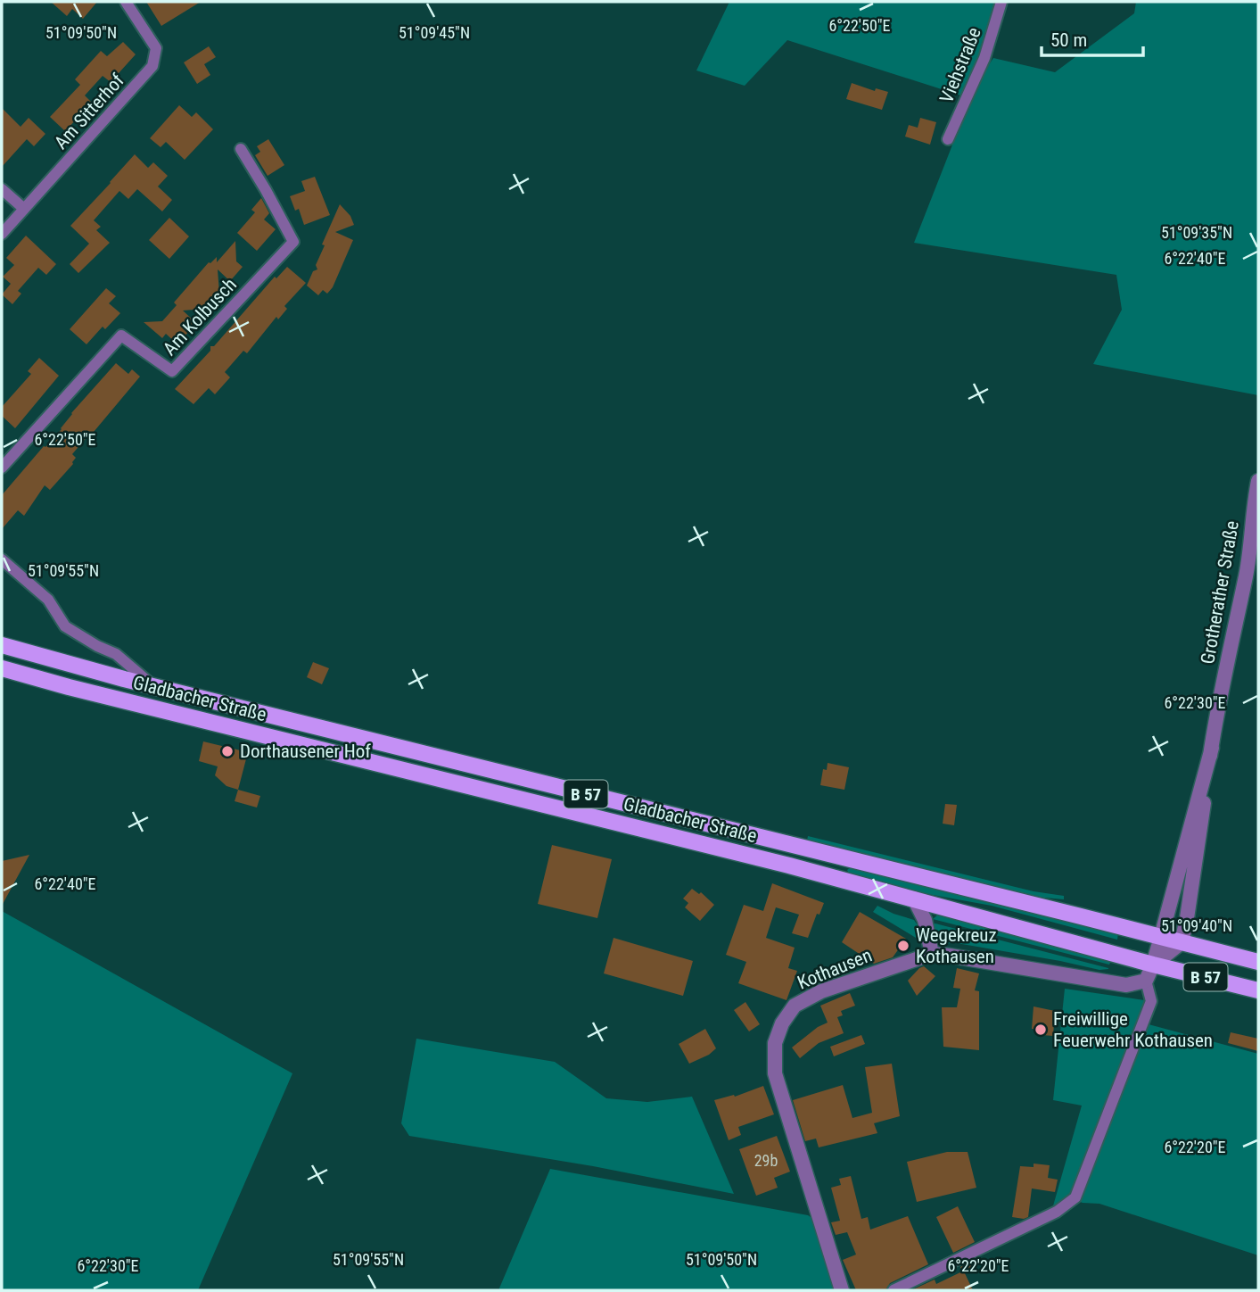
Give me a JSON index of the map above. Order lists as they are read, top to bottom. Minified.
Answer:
{"streets":{"main road":["Gladbacher Straße","B 57"],"street":["Viehstraße","Am Sitterhof","Am Kolbusch","Grotherather Straße","Kothausen"]},"crossings":[["Grotherather Straße","Gladbacher Straße"]],"places":["Dorthausener Hof","Wegekreuz Kothausen","Freiwillige Feuerwehr Kothausen"],"house_numbers":["29b"],"scale_bar":"50 m","coordinates":["6°22'50\"E","51°09'50\"N","51°09'45\"N","51°09'35\"N","6°22'40\"E","51°09'55\"N","6°22'30\"E","51°09'40\"N","6°22'20\"E"]}
